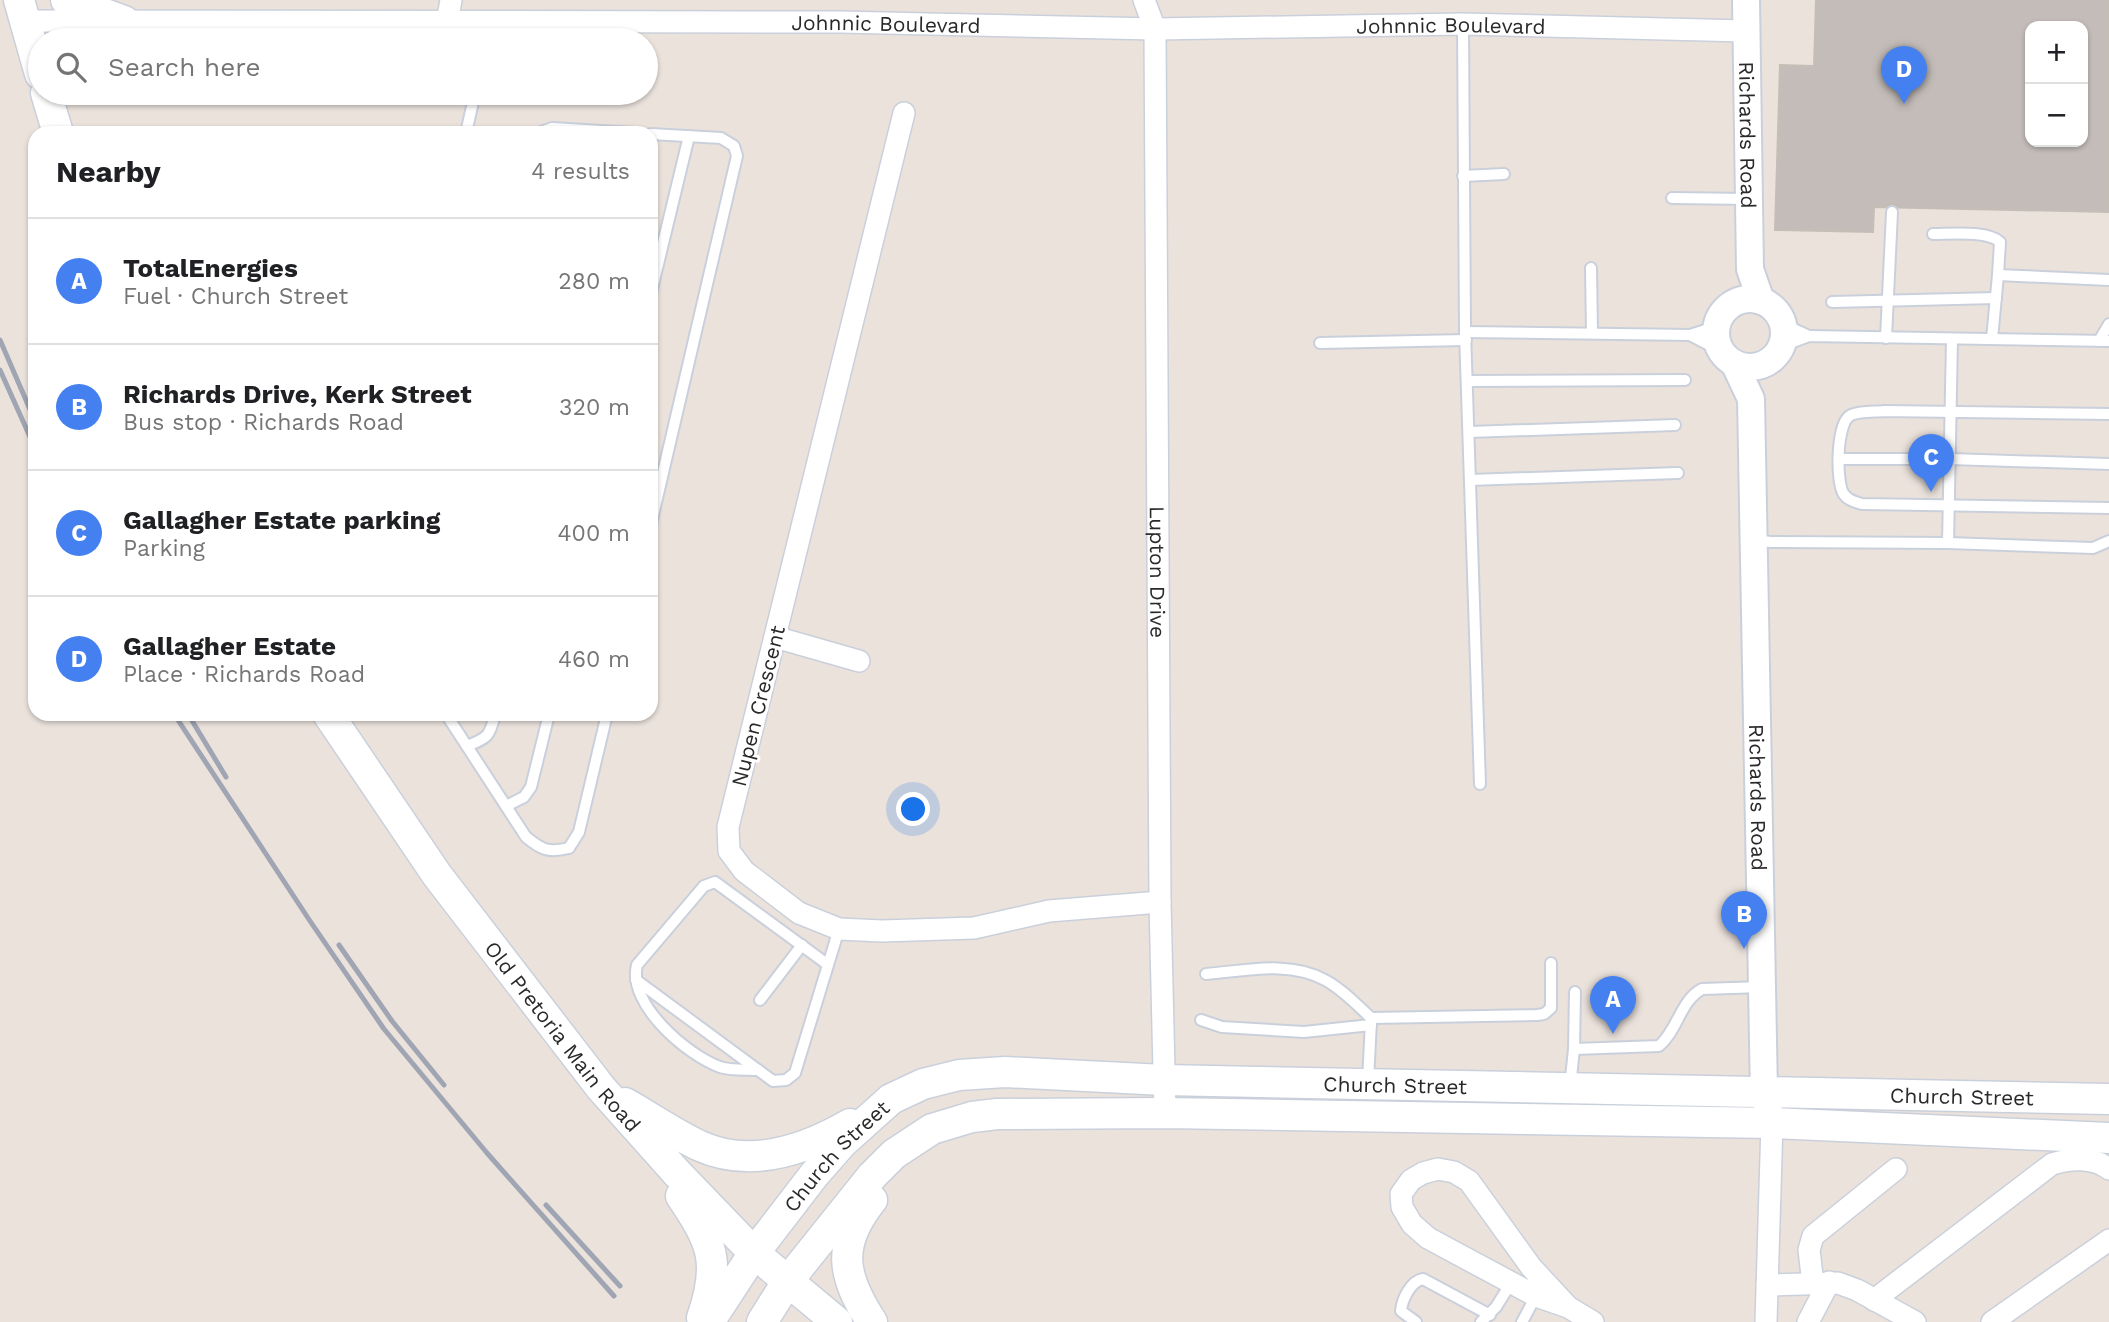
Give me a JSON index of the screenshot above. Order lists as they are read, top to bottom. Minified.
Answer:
{"streets":{"main road":["Old Pretoria Main Road","Church Street"],"street":["Johnnic Boulevard","Richards Road","Lupton Drive","Nupen Crescent"]},"crossings":[["Johnnic Boulevard","Richards Road"],["Johnnic Boulevard","Lupton Drive"],["Richards Road","Church Street"],["Lupton Drive","Nupen Crescent"],["Lupton Drive","Church Street"],["Old Pretoria Main Road","Church Street"]],"page":{"map_buttons":["+","−"],"search":"Search here","pins":["D","C","B","A"],"heading":["Nearby","4 results"],"list":[{"mark":"A","name":"TotalEnergies","note":"Fuel · Church Street","value":"280 m"},{"mark":"B","name":"Richards Drive, Kerk Street","note":"Bus stop · Richards Road","value":"320 m"},{"mark":"C","name":"Gallagher Estate parking","note":"Parking","value":"400 m"},{"mark":"D","name":"Gallagher Estate","note":"Place · Richards Road","value":"460 m"}]}}
